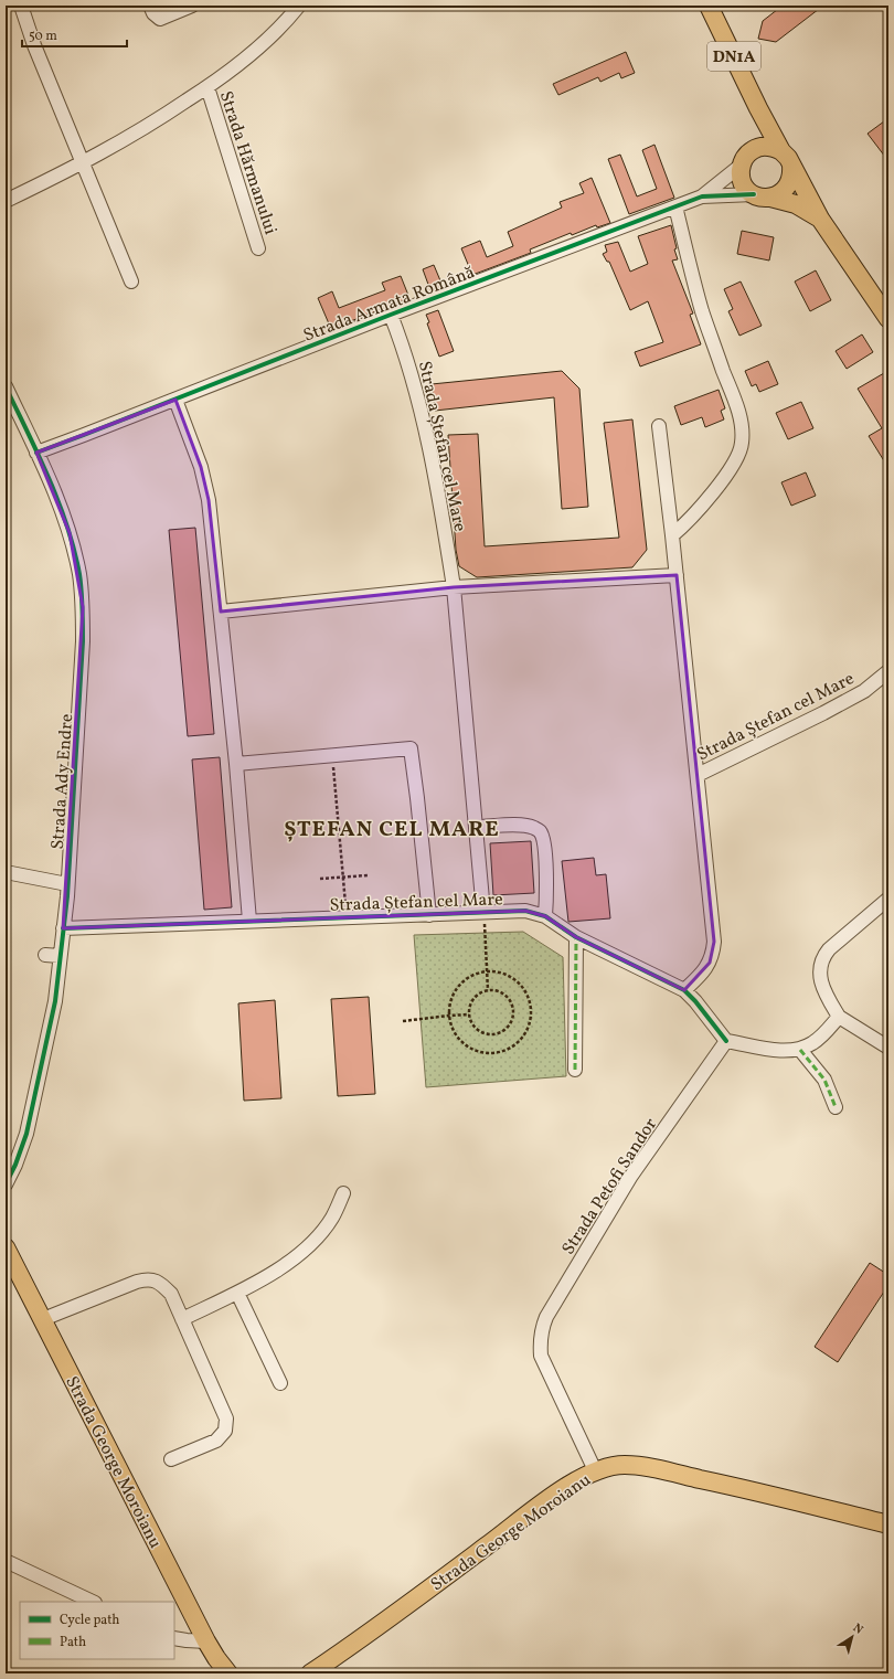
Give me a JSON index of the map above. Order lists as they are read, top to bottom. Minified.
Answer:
{"streets":{"main road":["DN1A","Strada George Moroianu"],"street":["Strada Hărmanului","Strada Armata Română","Strada Ștefan cel Mare","Strada Ady Endre","Strada Petofi Sandor"]},"crossings":[["DN1A","Strada Armata Română"],["Strada Armata Română","Strada Ștefan cel Mare"],["Strada Armata Română","Strada Ady Endre"],["Strada Ștefan cel Mare","Strada Ady Endre"],["Strada Ștefan cel Mare","Strada Petofi Sandor"],["Strada Petofi Sandor","Strada George Moroianu"]],"districts":["ȘTEFAN CEL MARE"],"legend":["Cycle path","Path"],"scale_bar":"50 m","north":"top right"}
